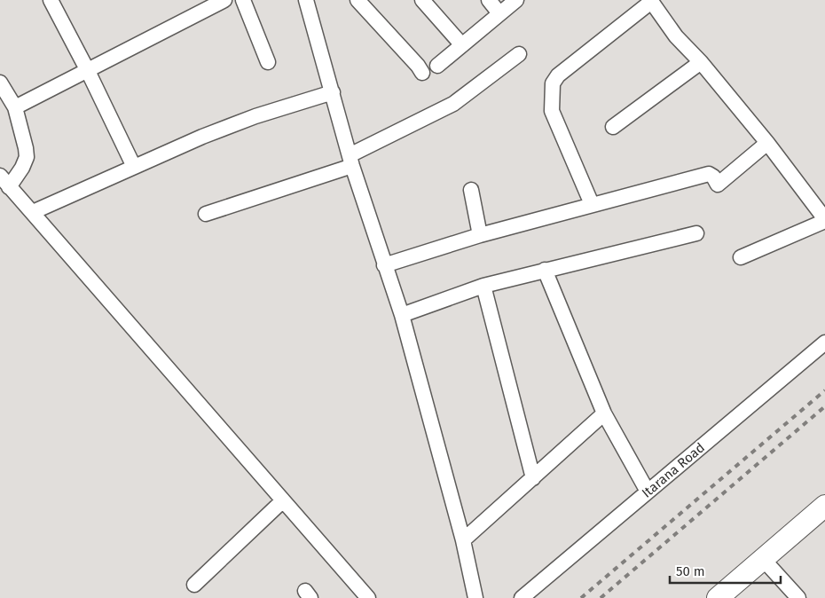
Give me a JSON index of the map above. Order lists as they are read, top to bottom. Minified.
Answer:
{"streets":{"street":["Itarana Road"]},"scale_bar":"50 m"}
